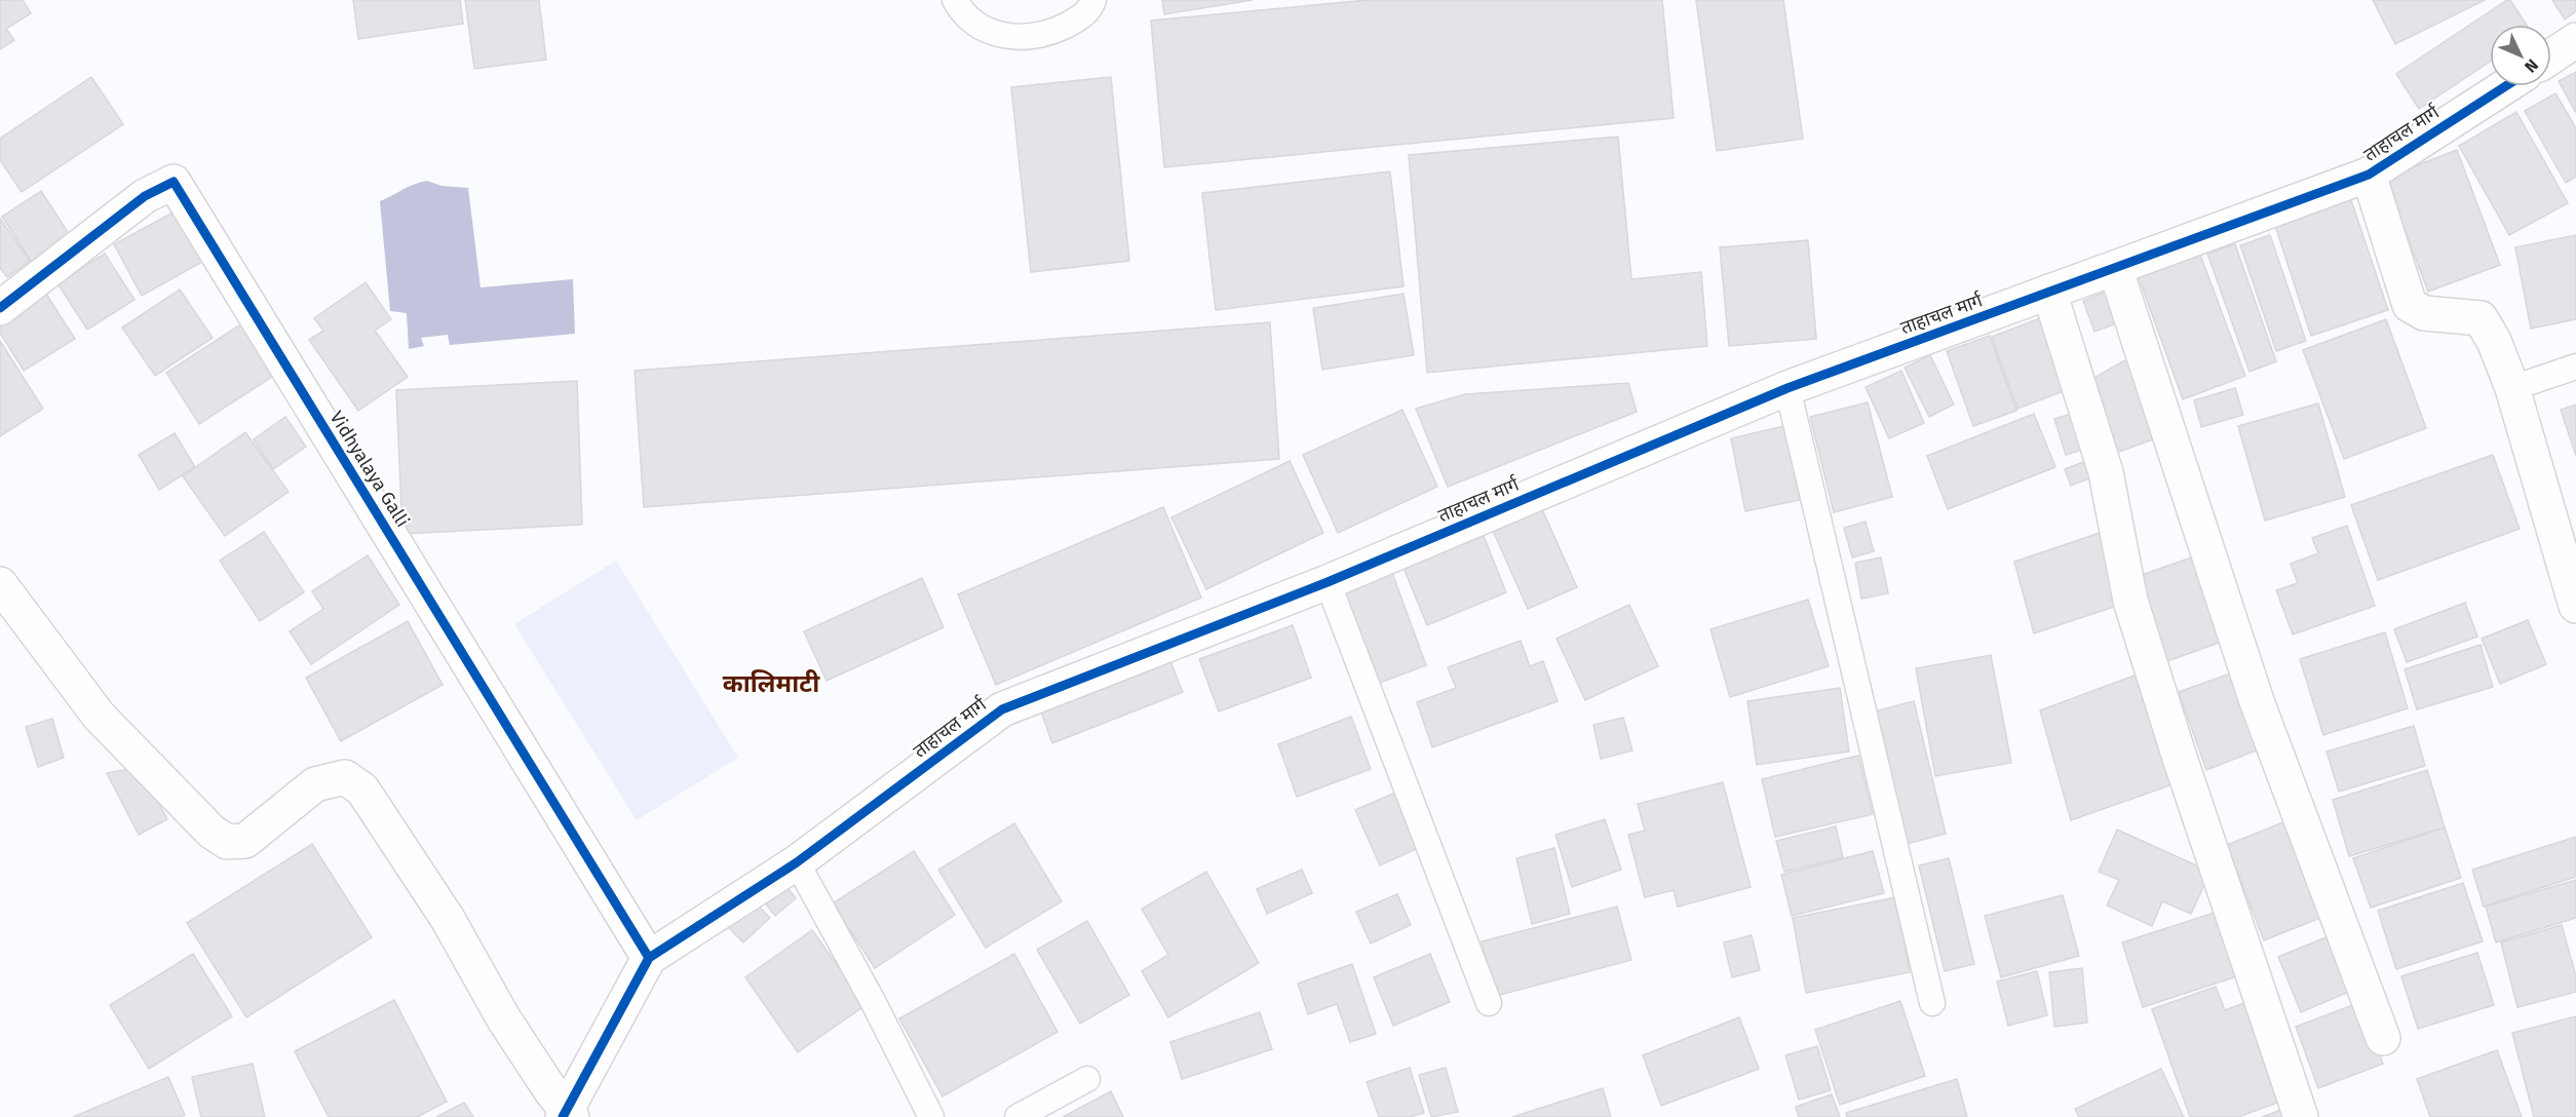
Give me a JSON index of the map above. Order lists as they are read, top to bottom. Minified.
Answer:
{"streets":{"street":["ताहाचल मार्ग","Vidhyalaya Galli"]},"crossings":[["ताहाचल मार्ग","Vidhyalaya Galli"]],"districts":["कालिमाटी"],"north":"bottom right"}
